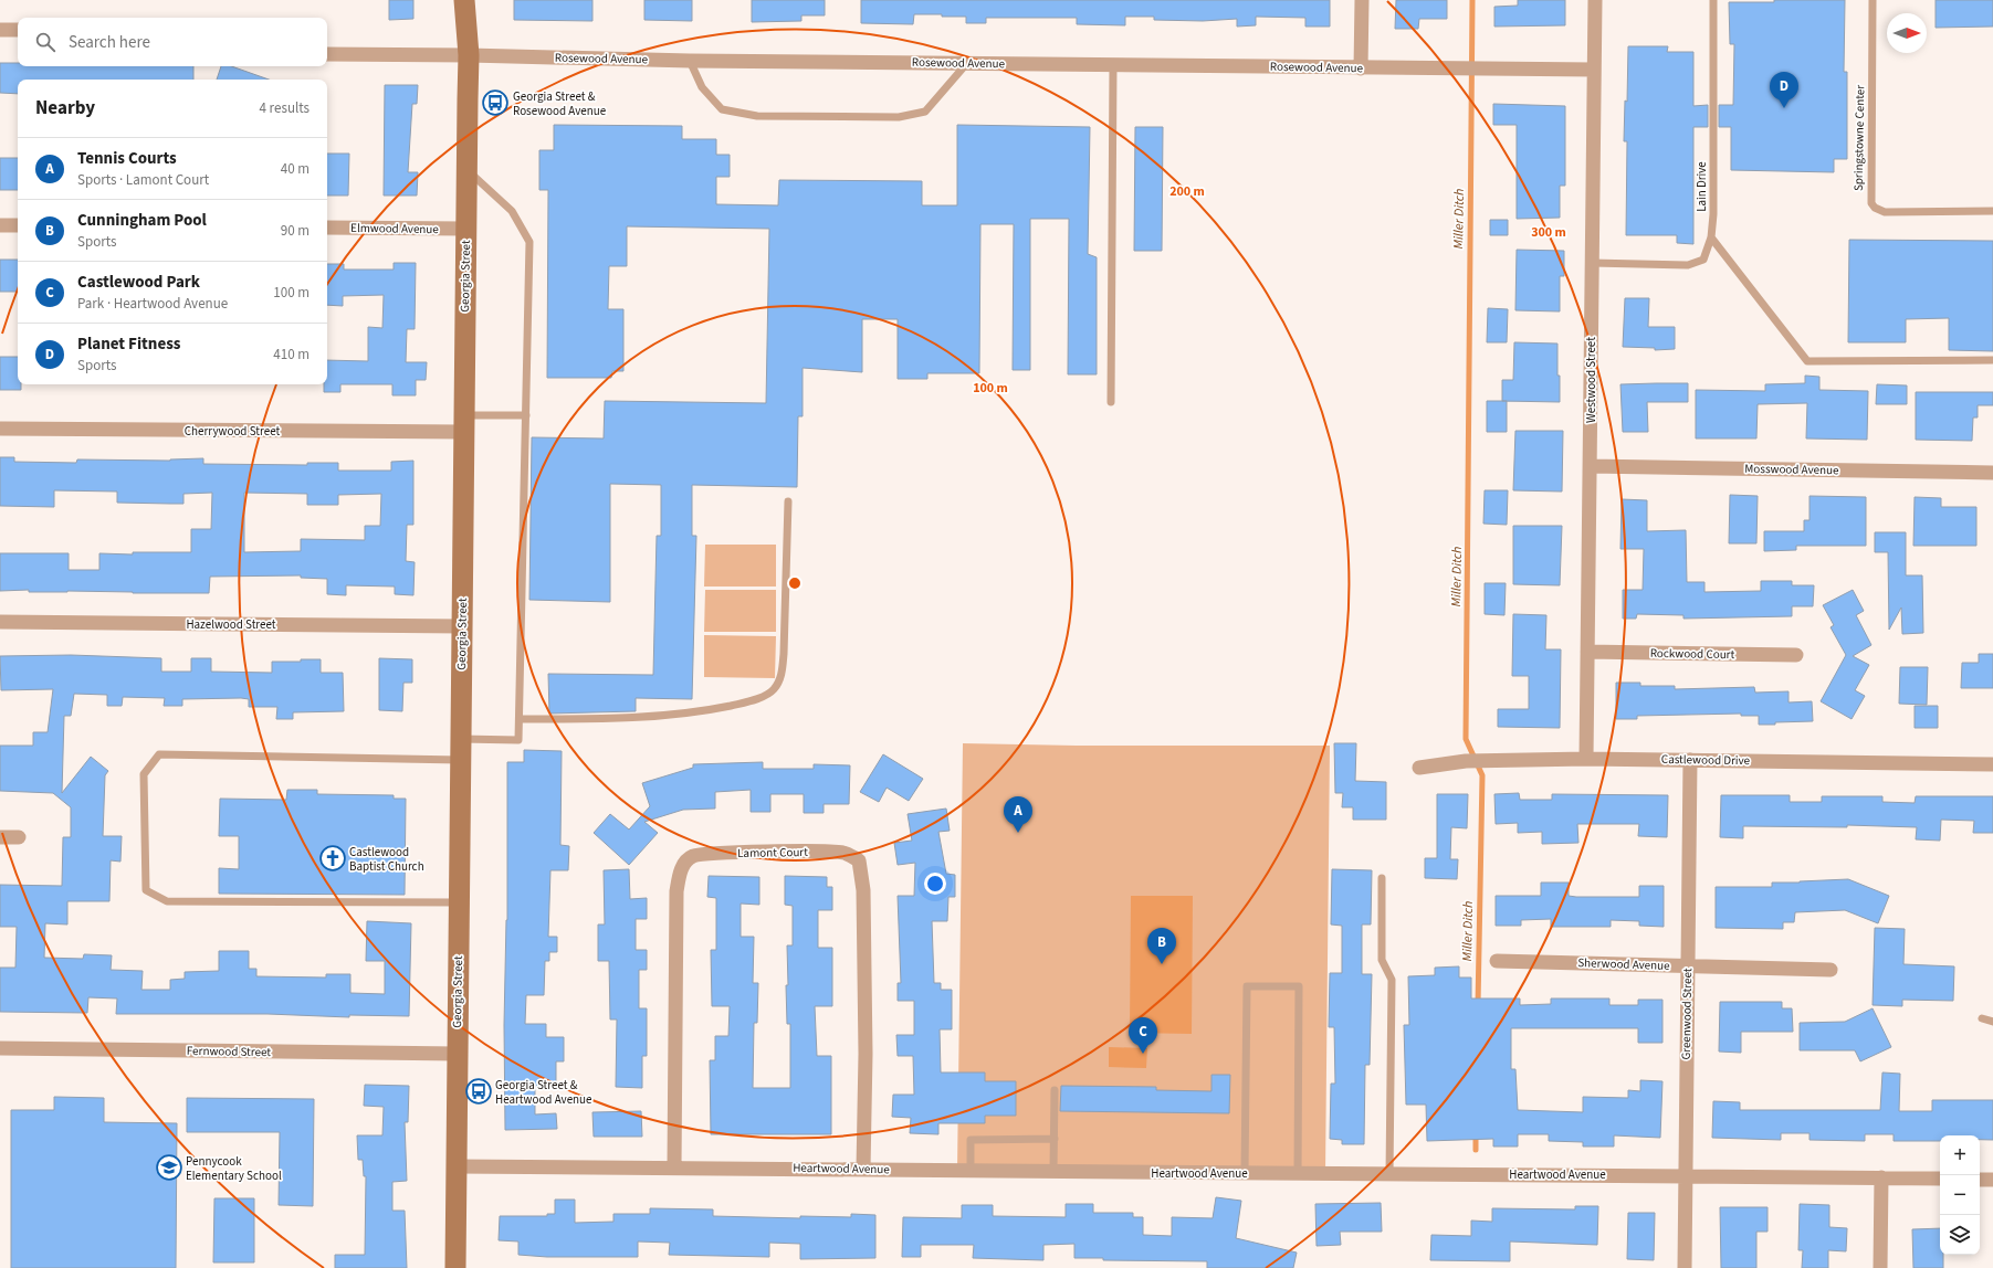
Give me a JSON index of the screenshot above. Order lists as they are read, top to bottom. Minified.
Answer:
{"streets":{"main road":["Georgia Street"],"street":["Rosewood Avenue","Elmwood Avenue","Westwood Street","Cherrywood Street","Mosswood Avenue","Hazelwood Street","Rockwood Court","Castlewood Drive","Lamont Court","Sherwood Avenue","Greenwood Street","Fernwood Street","Heartwood Avenue"],"lane":["Springstowne Center","Lain Drive"]},"crossings":[["Rosewood Avenue","Georgia Street"],["Rosewood Avenue","Westwood Street"],["Lain Drive","Westwood Street"],["Elmwood Avenue","Georgia Street"],["Georgia Street","Cherrywood Street"],["Georgia Street","Hazelwood Street"],["Georgia Street","Fernwood Street"],["Georgia Street","Heartwood Avenue"],["Westwood Street","Mosswood Avenue"],["Westwood Street","Rockwood Court"],["Westwood Street","Castlewood Drive"],["Castlewood Drive","Greenwood Street"],["Lamont Court","Heartwood Avenue"],["Sherwood Avenue","Greenwood Street"],["Greenwood Street","Heartwood Avenue"]],"water":["Miller Ditch"],"places":{"bus stop":["Georgia Street & Rosewood Avenue","Georgia Street & Heartwood Avenue"],"church":["Castlewood Baptist Church"],"school or university":["Pennycook Elementary School"]},"north":"right","page":{"search":"Search here","pins":["D","A","B","C"],"heading":["Nearby","4 results"],"list":[{"mark":"A","name":"Tennis Courts","note":"Sports · Lamont Court","value":"40 m"},{"mark":"B","name":"Cunningham Pool","note":"Sports","value":"90 m"},{"mark":"C","name":"Castlewood Park","note":"Park · Heartwood Avenue","value":"100 m"},{"mark":"D","name":"Planet Fitness","note":"Sports","value":"410 m"}],"map_buttons":["+","−"]},"rings":["200 m","300 m","100 m"]}
